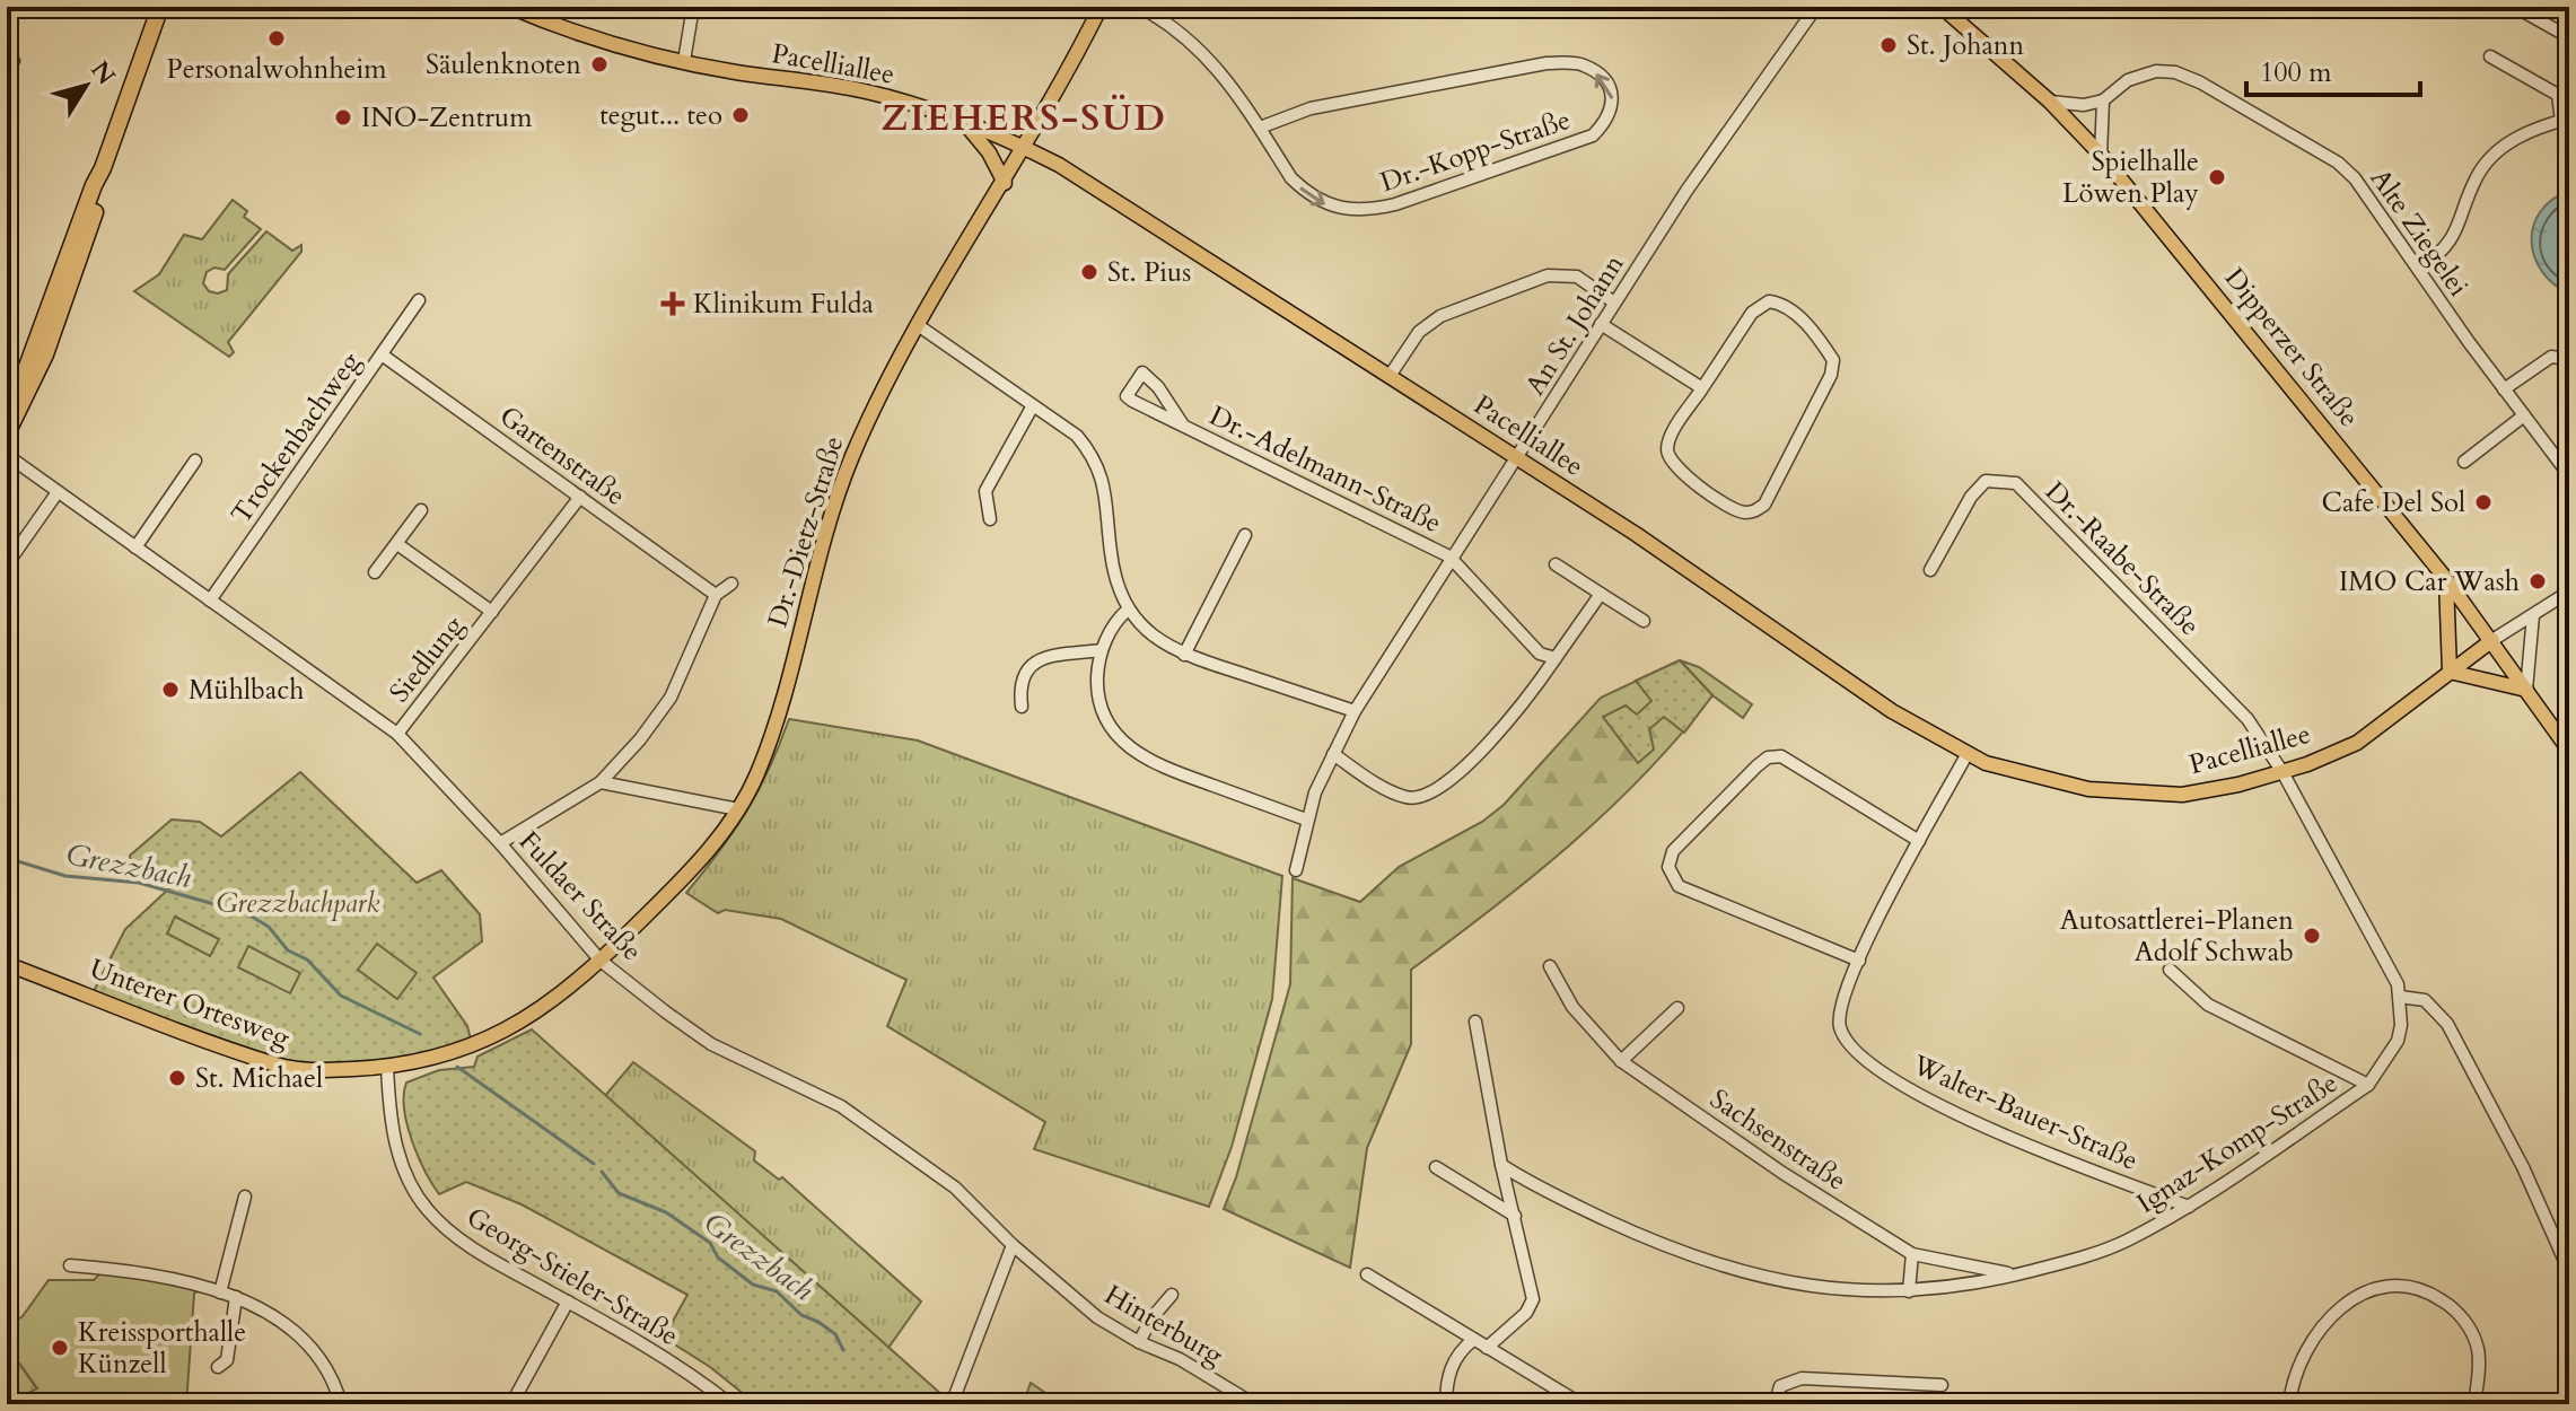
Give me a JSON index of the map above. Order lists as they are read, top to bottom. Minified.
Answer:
{"streets":{"main road":["Pacelliallee","Dipperzer Straße","Dr.-Dietz-Straße","Unterer Ortesweg"],"street":["Dr.-Kopp-Straße","Alte Ziegelei","An St. Johann","Trockenbachweg","Gartenstraße","Dr.-Adelmann-Straße","Dr.-Raabe-Straße","Siedlung","Fuldaer Straße","Walter-Bauer-Straße","Sachsenstraße","Ignaz-Komp-Straße","Georg-Stieler-Straße","Hinterburg"]},"crossings":[["Pacelliallee","An St. Johann"],["Pacelliallee","Dipperzer Straße"],["Pacelliallee","Dr.-Dietz-Straße"],["Pacelliallee","Dr.-Raabe-Straße"],["Pacelliallee","Walter-Bauer-Straße"],["Pacelliallee","Ignaz-Komp-Straße"],["An St. Johann","Dr.-Adelmann-Straße"],["Trockenbachweg","Gartenstraße"],["Trockenbachweg","Fuldaer Straße"],["Gartenstraße","Siedlung"],["Dr.-Dietz-Straße","Fuldaer Straße"],["Dr.-Dietz-Straße","Unterer Ortesweg"],["Dr.-Raabe-Straße","Ignaz-Komp-Straße"],["Siedlung","Fuldaer Straße"],["Fuldaer Straße","Unterer Ortesweg"],["Fuldaer Straße","Hinterburg"],["Unterer Ortesweg","Georg-Stieler-Straße"],["Walter-Bauer-Straße","Ignaz-Komp-Straße"],["Sachsenstraße","Ignaz-Komp-Straße"]],"districts":["ZIEHERS-SÜD"],"water":["Grezzbach"],"parks":["Grezzbachpark"],"places":{"other":["Personalwohnheim","St. Johann","Säulenknoten","tegut... teo","INO-Zentrum","Spielhalle Löwen Play","St. Pius","Cafe Del Sol","IMO Car Wash","Mühlbach","Autosattlerei-Planen Adolf Schwab","St. Michael","Kreissporthalle Künzell"],"health":["Klinikum Fulda"]},"scale_bar":"100 m","north":"top right"}
